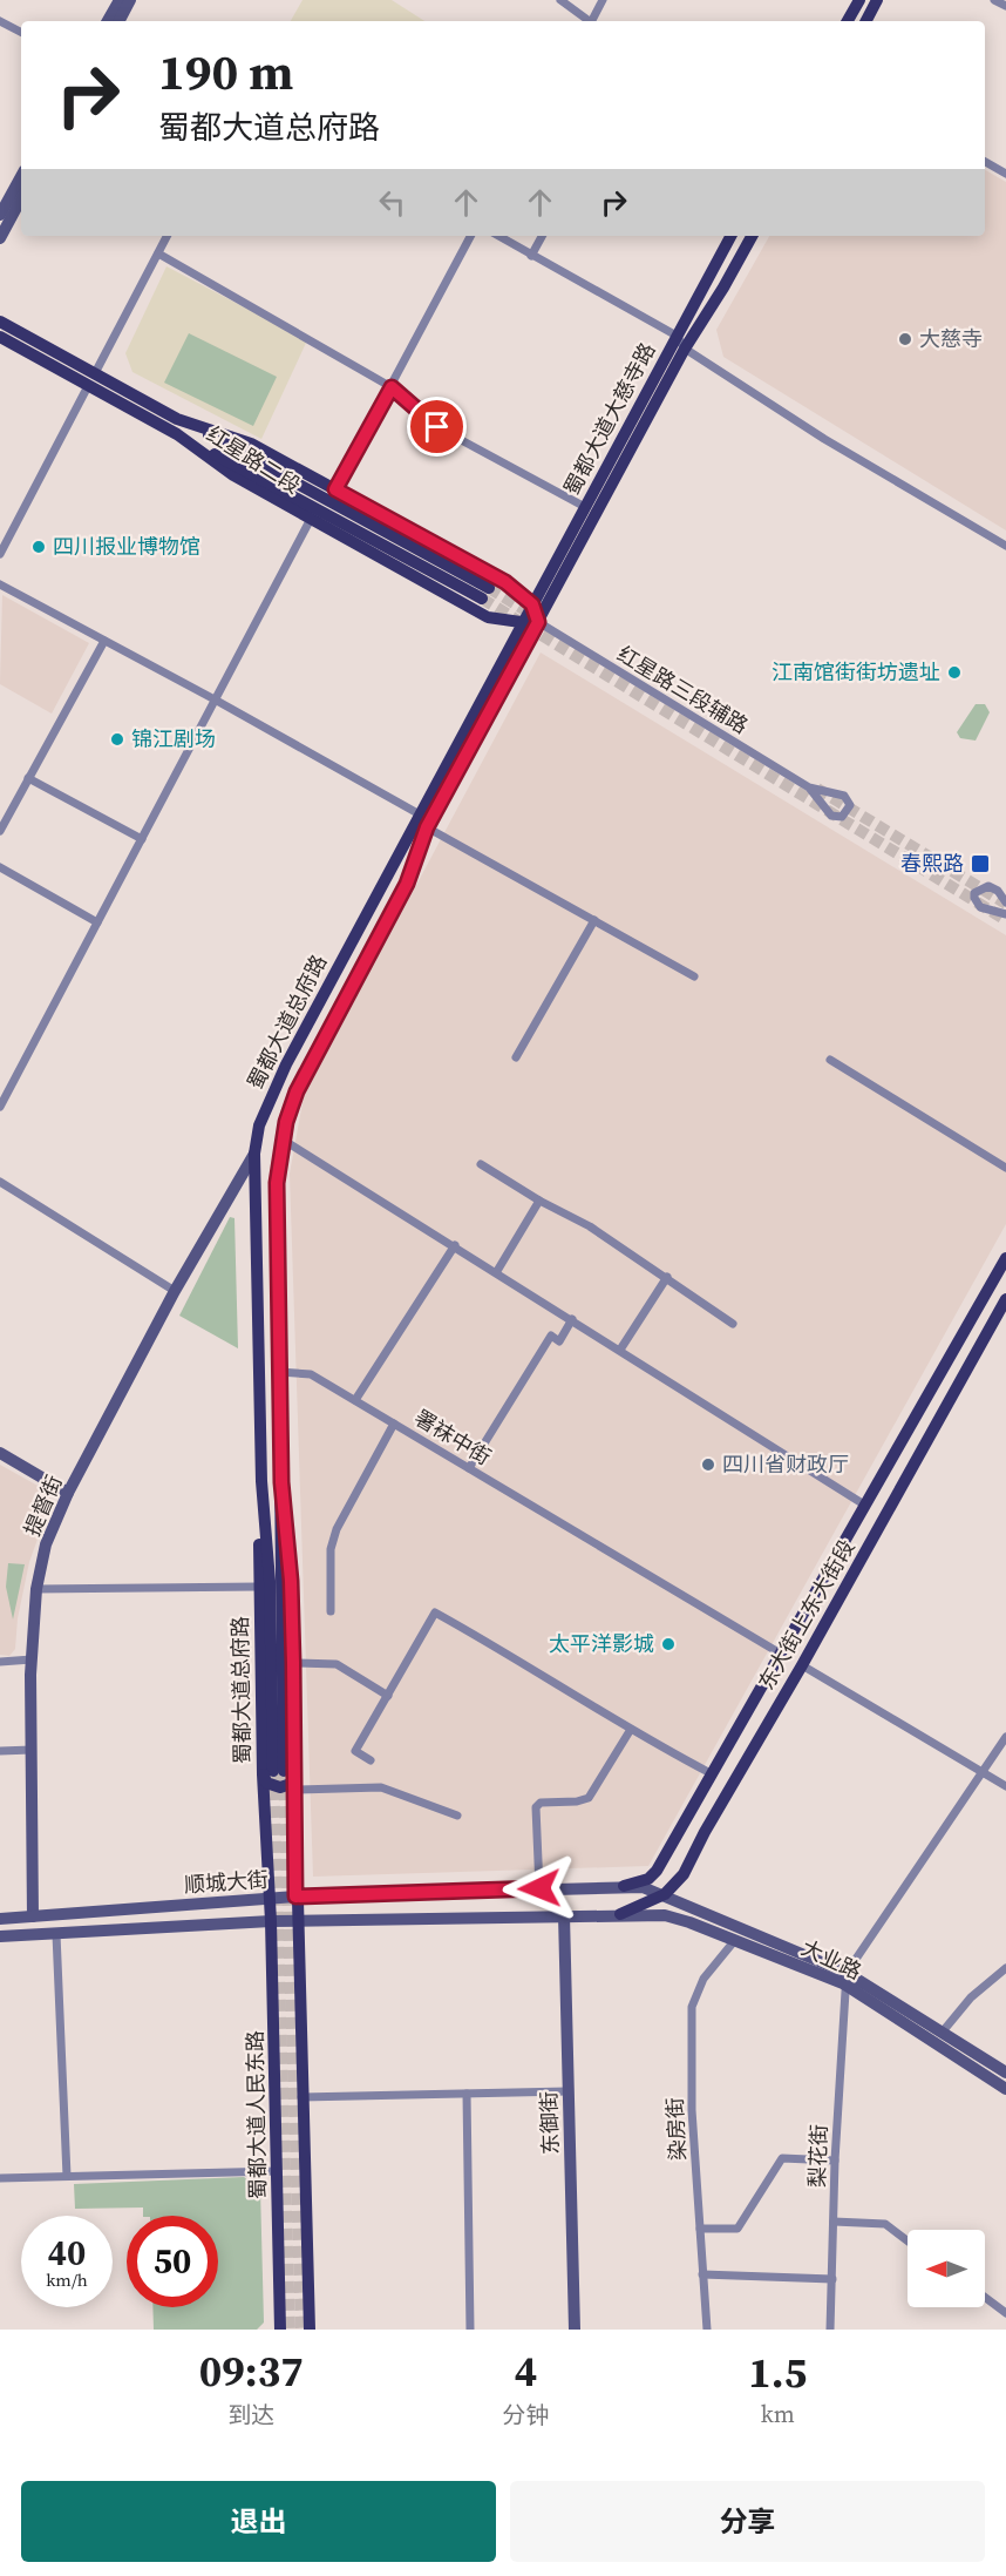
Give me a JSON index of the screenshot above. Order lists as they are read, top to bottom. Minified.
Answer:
{"streets":{"main road":["蜀都大道大慈寺路","红星路二段","蜀都大道总府路","提督街","东大街上东大街段","顺城大街","大业路","蜀都大道人民东路","东御街"],"street":["红星路三段辅路","署袜中街","染房街","梨花街"]},"crossings":[["蜀都大道大慈寺路","红星路二段"],["蜀都大道大慈寺路","红星路三段辅路"],["蜀都大道大慈寺路","蜀都大道总府路"],["红星路二段","红星路三段辅路"],["红星路二段","蜀都大道总府路"],["红星路三段辅路","蜀都大道总府路"],["蜀都大道总府路","署袜中街"],["蜀都大道总府路","提督街"],["蜀都大道总府路","顺城大街"],["蜀都大道总府路","蜀都大道人民东路"],["署袜中街","东大街上东大街段"],["提督街","顺城大街"],["东大街上东大街段","顺城大街"],["东大街上东大街段","大业路"],["顺城大街","大业路"],["顺城大街","蜀都大道人民东路"],["顺城大街","东御街"],["大业路","染房街"],["大业路","梨花街"]],"places":{"other":["大慈寺","四川报业博物馆","江南馆街街坊遗址","锦江剧场","四川省财政厅","太平洋影城"],"transit":["春熙路"]},"north":"left","page":{"turn":["190 m","蜀都大道总府路"],"speed":"40 km/h","limit":"50","eta":["09:37","到达","4","分钟","1.5","km"],"buttons":["退出","分享"]}}
